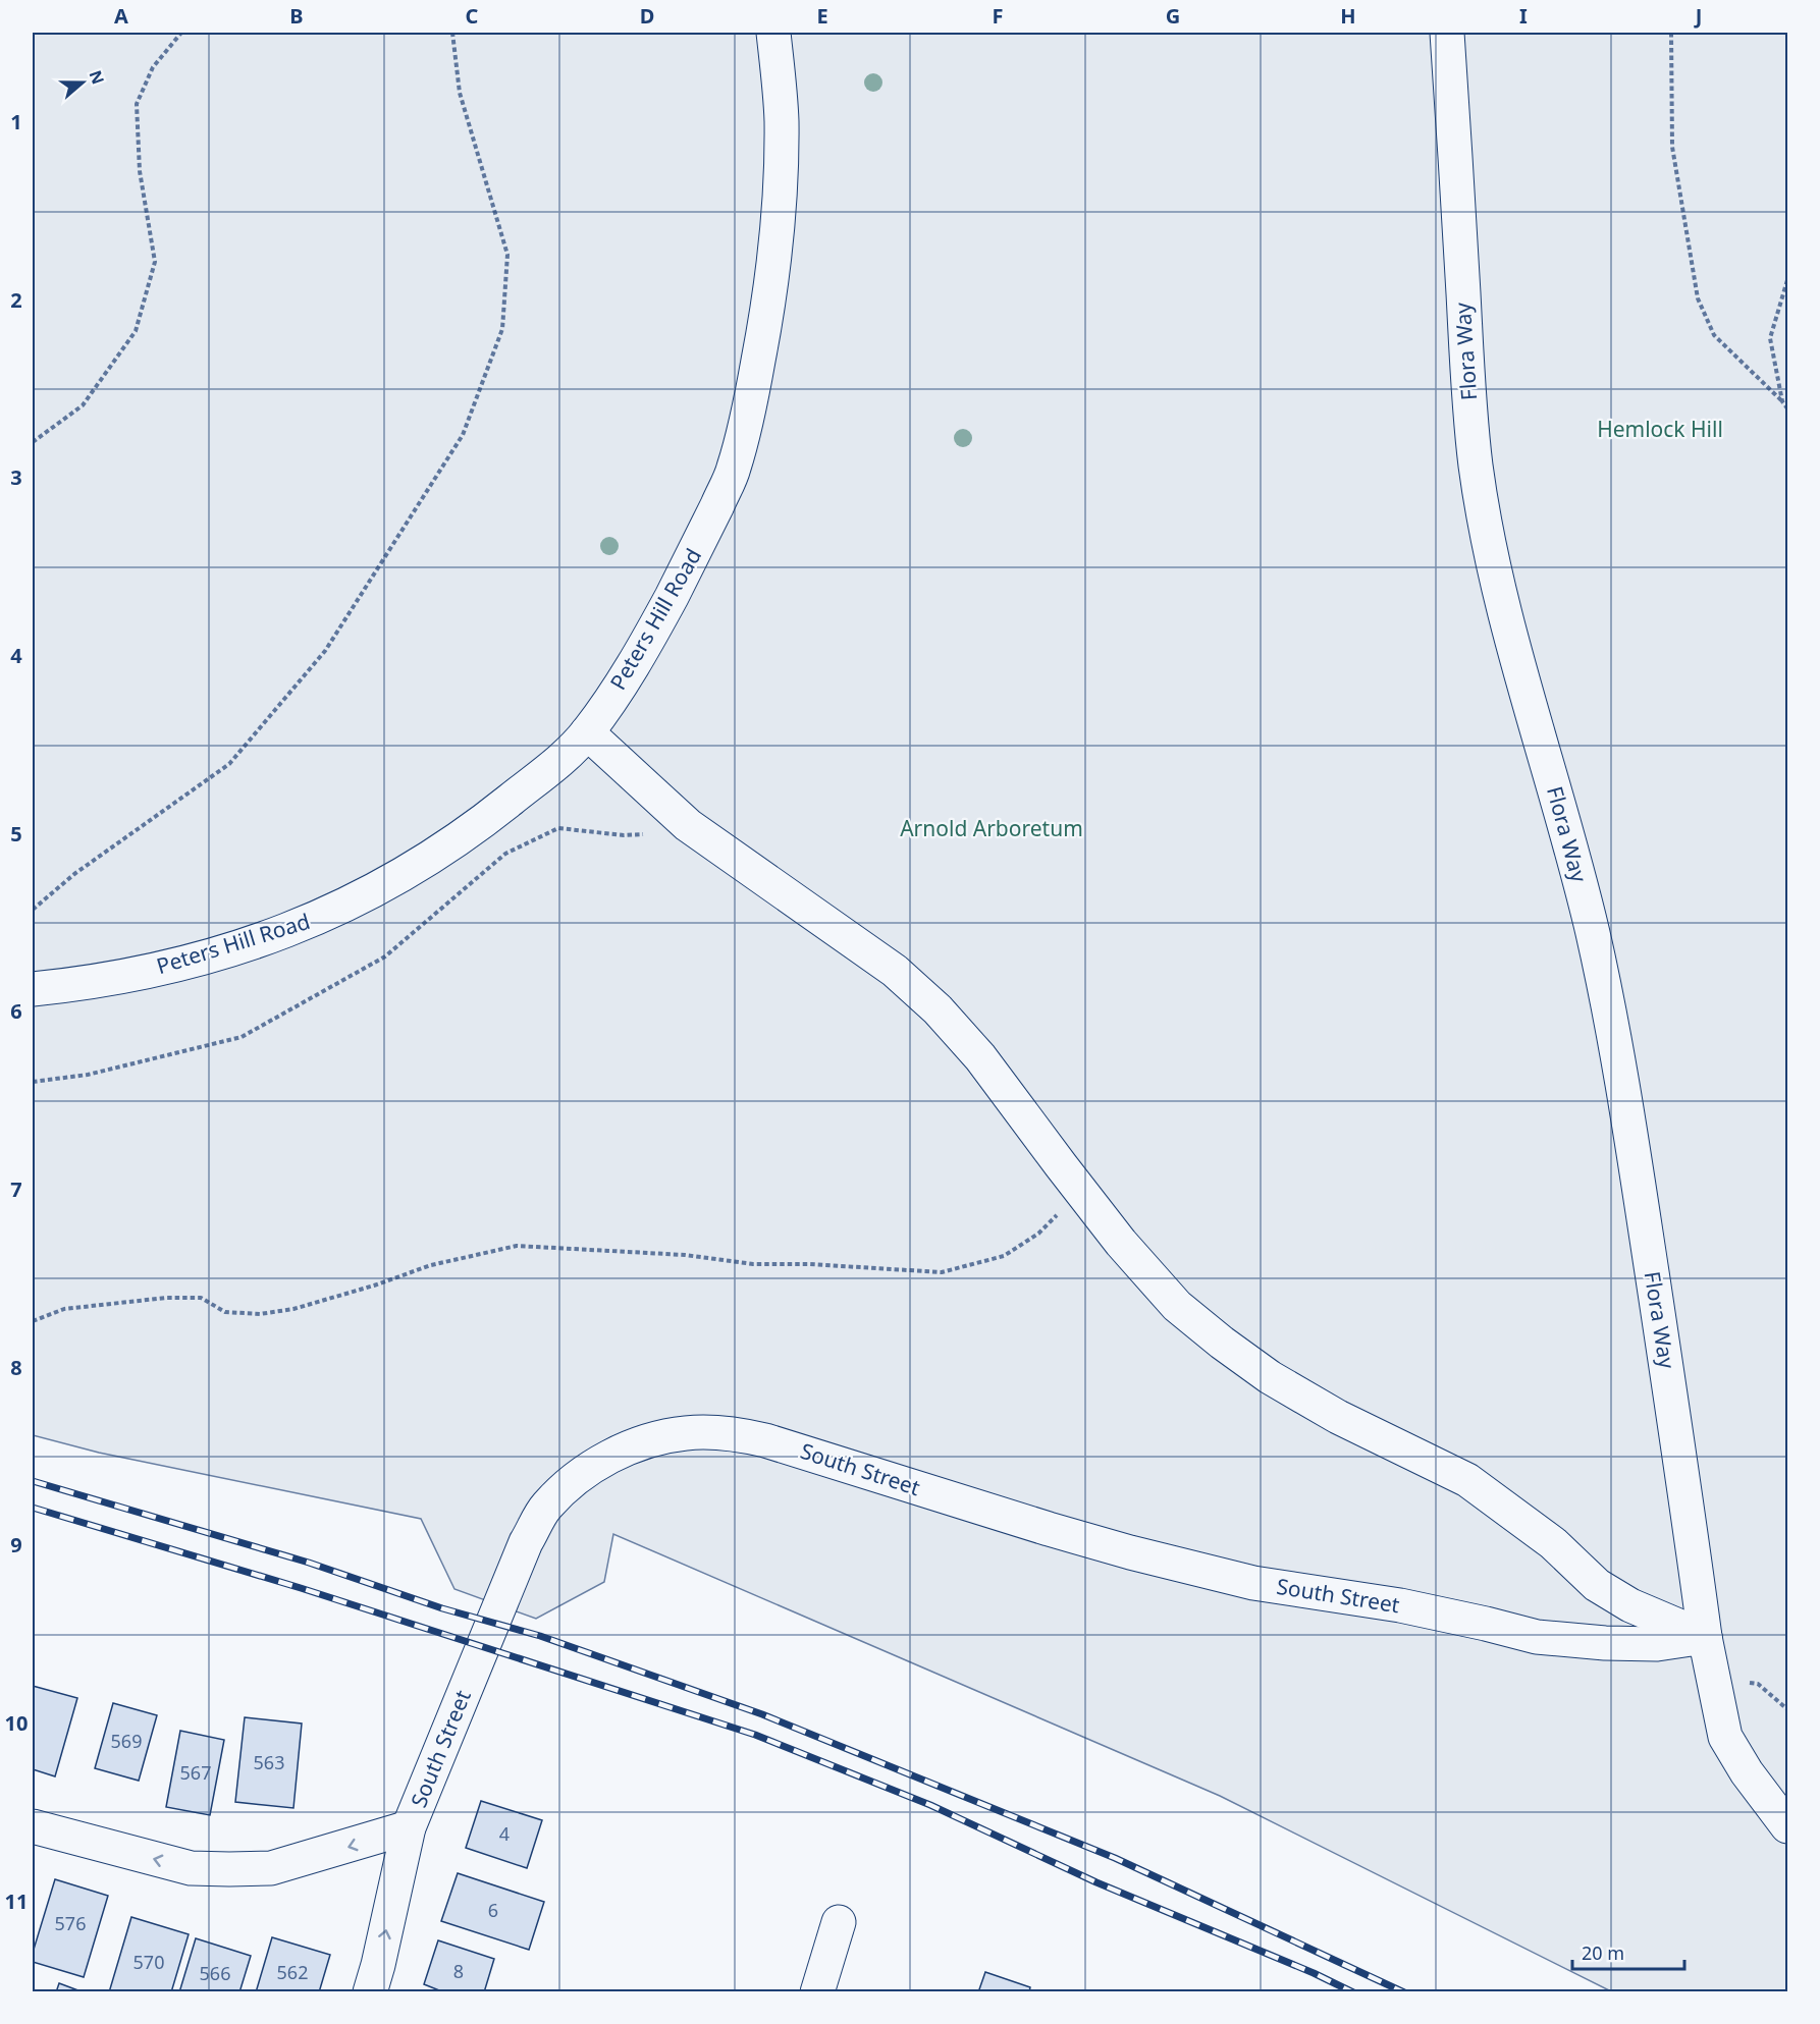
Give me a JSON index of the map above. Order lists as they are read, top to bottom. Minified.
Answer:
{"streets":{"street":["Flora Way","Peters Hill Road","South Street"]},"crossings":[["Flora Way","South Street"]],"parks":["Hemlock Hill","Arnold Arboretum"],"house_numbers":["569","563","567","4","6","576","570","8","562","566"],"scale_bar":"20 m","north":"right","grid":{"columns":["A","B","C","D","E","F","G","H","I","J"],"rows":["1","2","3","4","5","6","7","8","9","10","11"]}}
